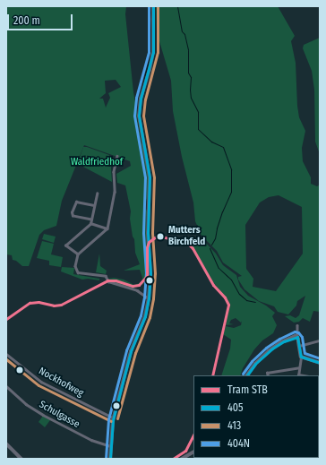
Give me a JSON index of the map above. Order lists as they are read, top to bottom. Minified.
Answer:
{"streets":{"street":["Nockhofweg","Schulgasse"]},"parks":["Waldfriedhof"],"places":["Mutters Birchfeld"],"lines":["transit line 405","transit line 413","transit line 404N","tram line STB"],"legend":["Tram STB","405","413","404N"],"scale_bar":"200 m"}
